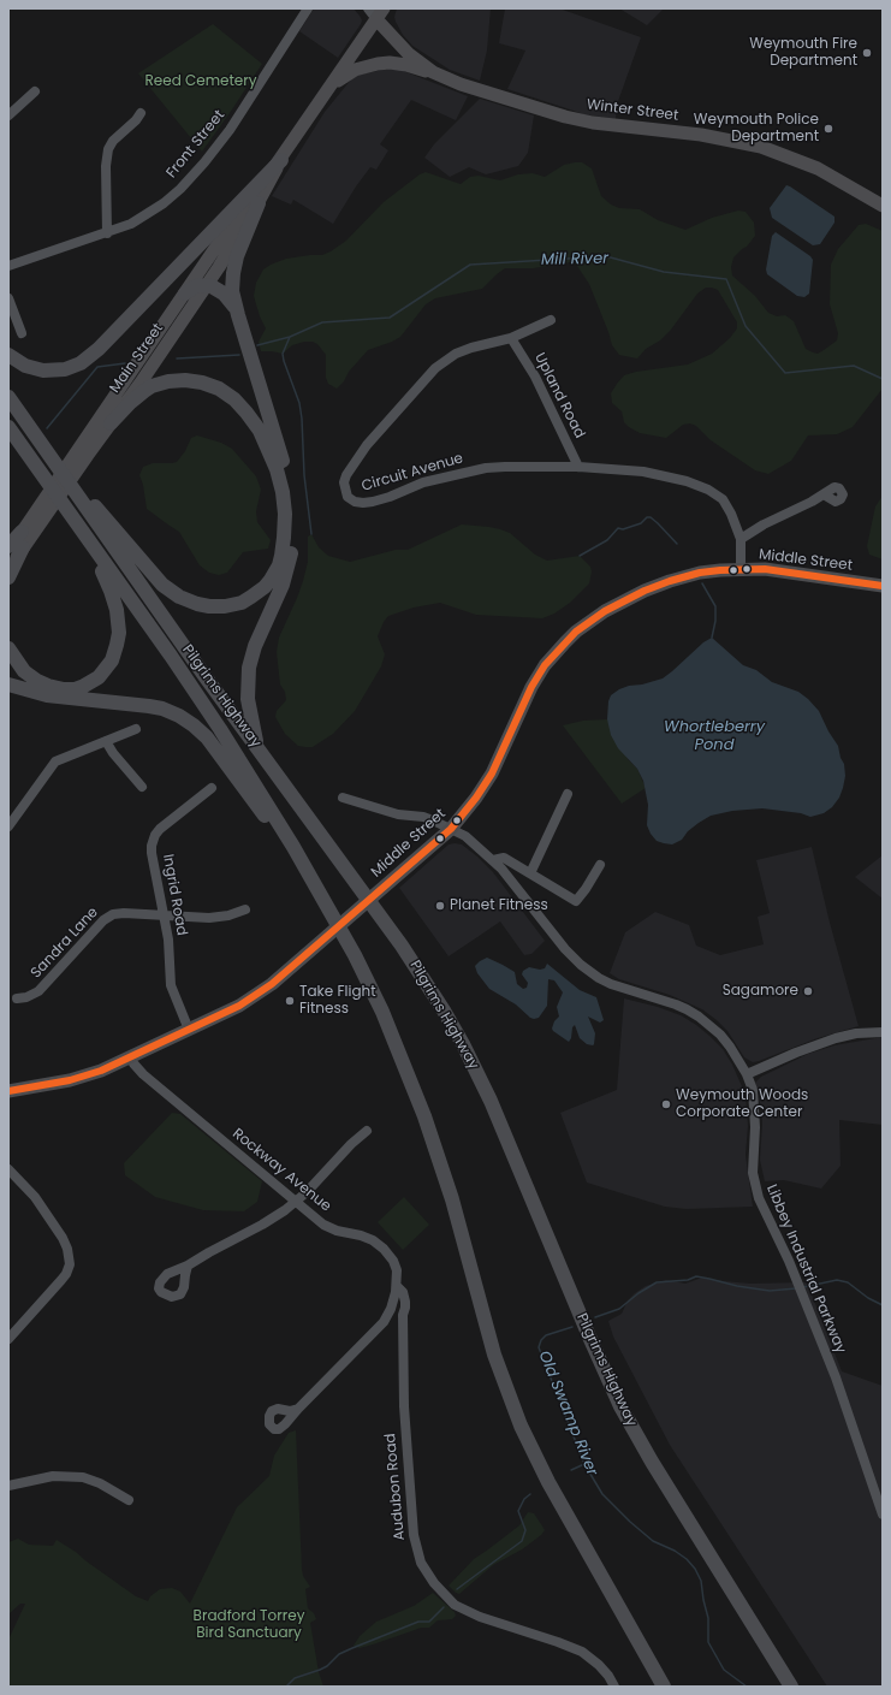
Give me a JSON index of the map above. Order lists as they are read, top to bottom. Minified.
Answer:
{"streets":{"highway":["Pilgrims Highway"],"main road":["Winter Street","Main Street","Middle Street"],"street":["Front Street","Upland Road","Circuit Avenue","Ingrid Road","Sandra Lane","Rockway Avenue","Libbey Industrial Parkway","Audubon Road"]},"crossings":[["Winter Street","Main Street"],["Upland Road","Circuit Avenue"],["Circuit Avenue","Middle Street"],["Middle Street","Ingrid Road"],["Middle Street","Rockway Avenue"],["Middle Street","Libbey Industrial Parkway"],["Ingrid Road","Sandra Lane"],["Rockway Avenue","Audubon Road"]],"water":["Mill River","Whortleberry Pond","Old Swamp River"],"parks":["Reed Cemetery","Bradford Torrey Bird Sanctuary"],"places":["Weymouth Fire Department","Weymouth Police Department","Planet Fitness","Sagamore","Take Flight Fitness","Weymouth Woods Corporate Center"]}
